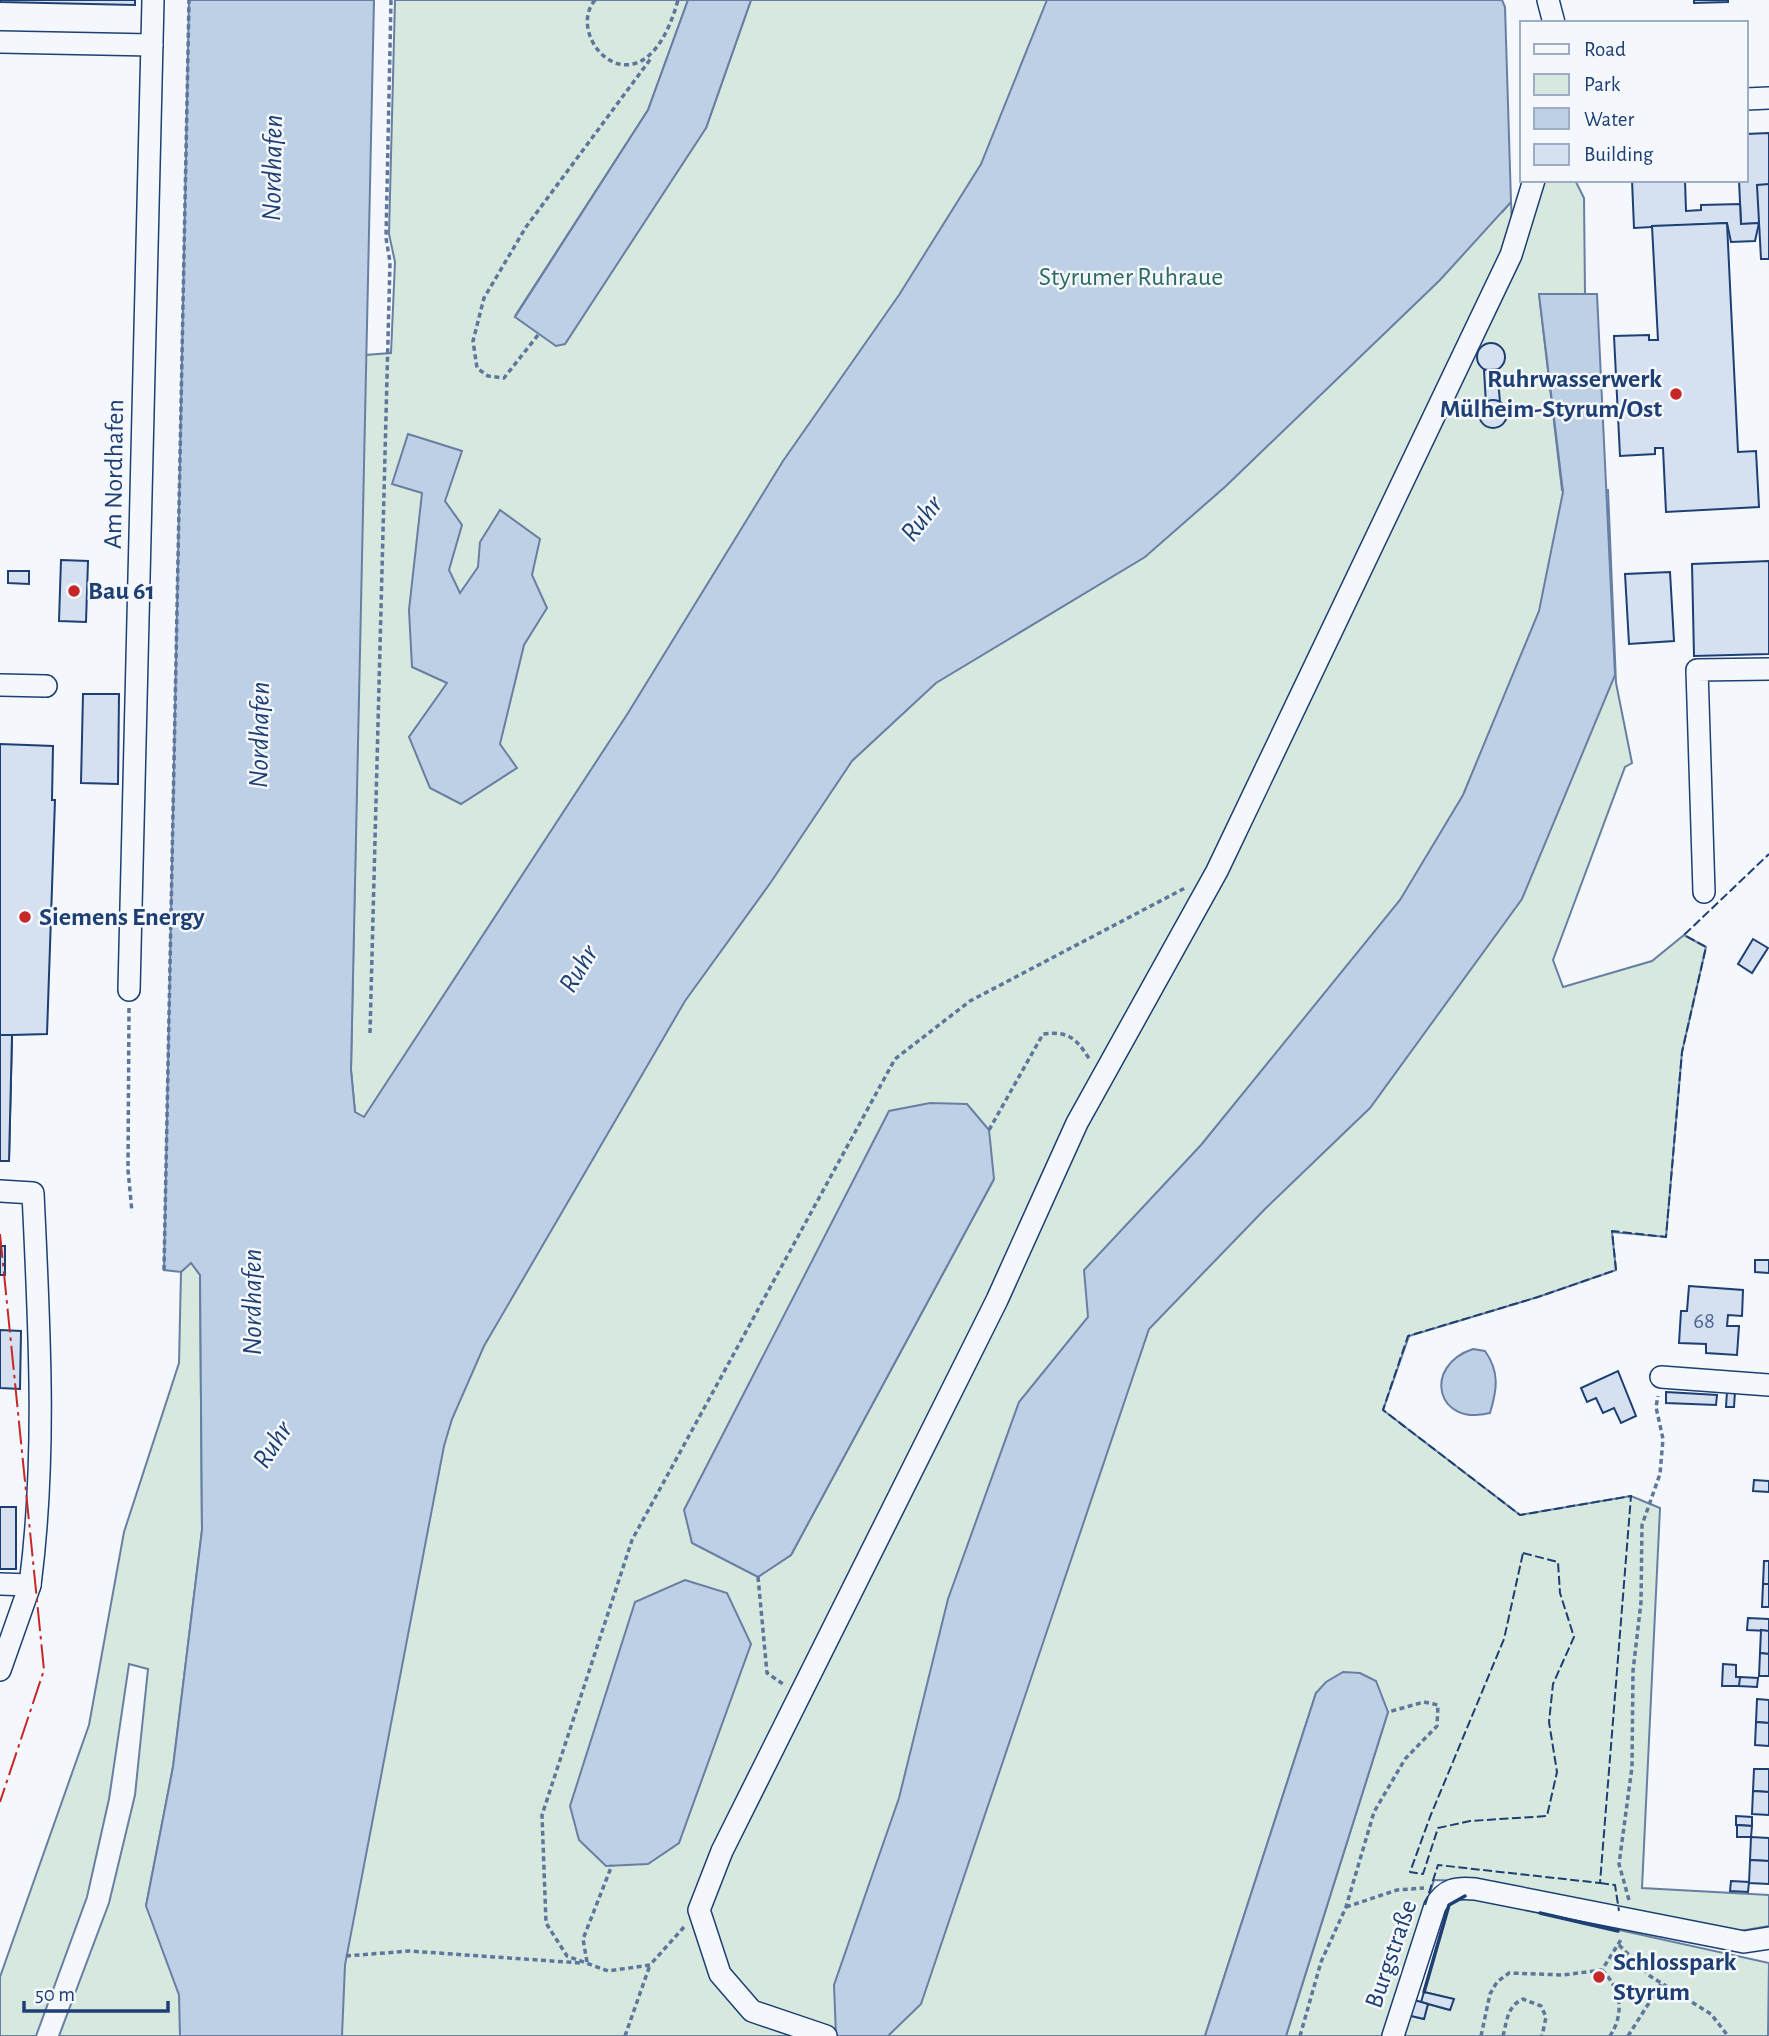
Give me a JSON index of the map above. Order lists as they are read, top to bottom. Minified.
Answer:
{"streets":{"street":["Am Nordhafen","Burgstraße"]},"water":["Nordhafen","Ruhr"],"parks":["Styrumer Ruhraue"],"places":["Ruhrwasserwerk Mülheim-Styrum/Ost","Bau 61","Siemens Energy","Schlosspark Styrum"],"house_numbers":["68"],"legend":["Road","Park","Water","Building"],"scale_bar":"50 m"}
